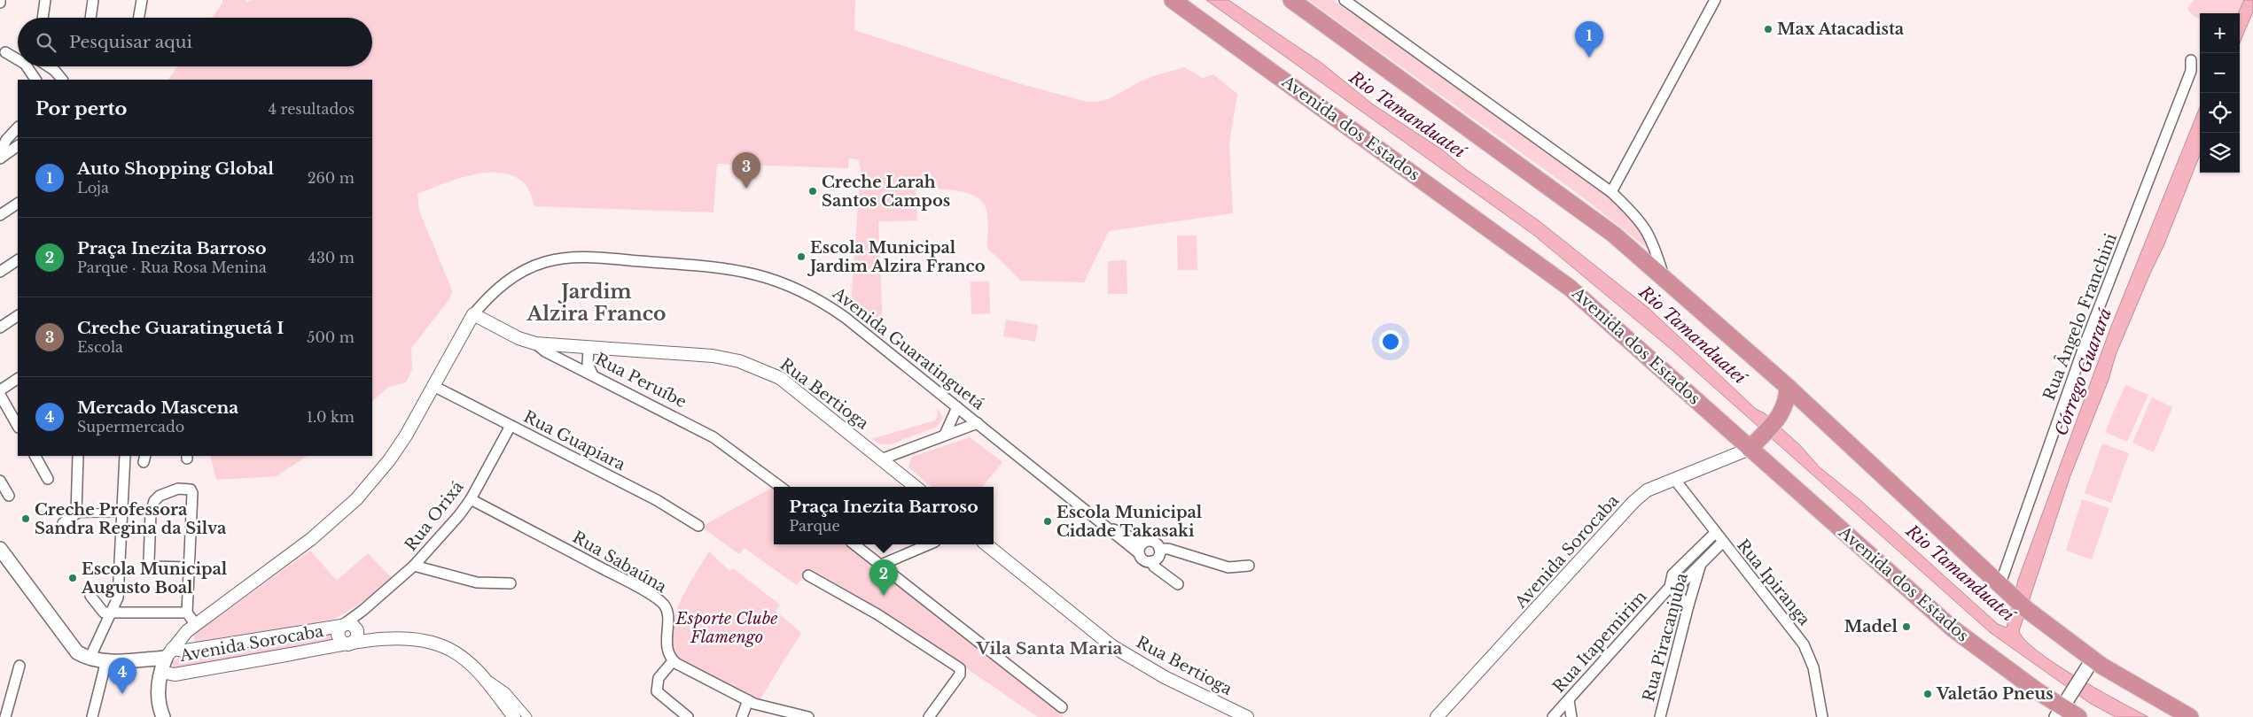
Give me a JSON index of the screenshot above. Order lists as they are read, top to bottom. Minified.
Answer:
{"streets":{"highway":["Avenida dos Estados"],"main road":["Avenida Guaratinguetá"],"street":["Rua Ângelo Franchini","Rua Peruíbe","Rua Bertioga","Rua Guapiara","Rua Orixá","Avenida Sorocaba","Rua Sabaúna","Rua Ipiranga","Rua Piracanjuba","Rua Itapemirim"]},"crossings":[["Avenida dos Estados","Avenida Sorocaba"],["Avenida Guaratinguetá","Rua Peruíbe"],["Avenida Guaratinguetá","Rua Guapiara"],["Avenida Guaratinguetá","Avenida Sorocaba"],["Rua Peruíbe","Rua Bertioga"],["Rua Guapiara","Rua Orixá"],["Rua Orixá","Avenida Sorocaba"],["Rua Orixá","Rua Sabaúna"],["Avenida Sorocaba","Rua Ipiranga"],["Rua Ipiranga","Rua Itapemirim"],["Rua Piracanjuba","Rua Itapemirim"]],"districts":["Jardim Alzira Franco","Vila Santa Maria"],"water":["Rio Tamanduateí","Córrego Guarará"],"parks":["Esporte Clube Flamengo"],"places":["Max Atacadista","Creche Larah Santos Campos","Escola Municipal Jardim Alzira Franco","Creche Professora Sandra Regina da Silva","Escola Municipal Cidade Takasaki","Escola Municipal Augusto Boal","Madel","Valetão Pneus"],"page":{"map_buttons":["+","−"],"search":"Pesquisar aqui","pins":["1","3","2","4"],"heading":["Por perto","4 resultados"],"list":[{"mark":"1","name":"Auto Shopping Global","note":"Loja","value":"260 m"},{"mark":"2","name":"Praça Inezita Barroso","note":"Parque · Rua Rosa Menina","value":"430 m"},{"mark":"3","name":"Creche Guaratinguetá I","note":"Escola","value":"500 m"},{"mark":"4","name":"Mercado Mascena","note":"Supermercado","value":"1.0 km"}],"popup":["Praça Inezita Barroso","Parque"]}}
